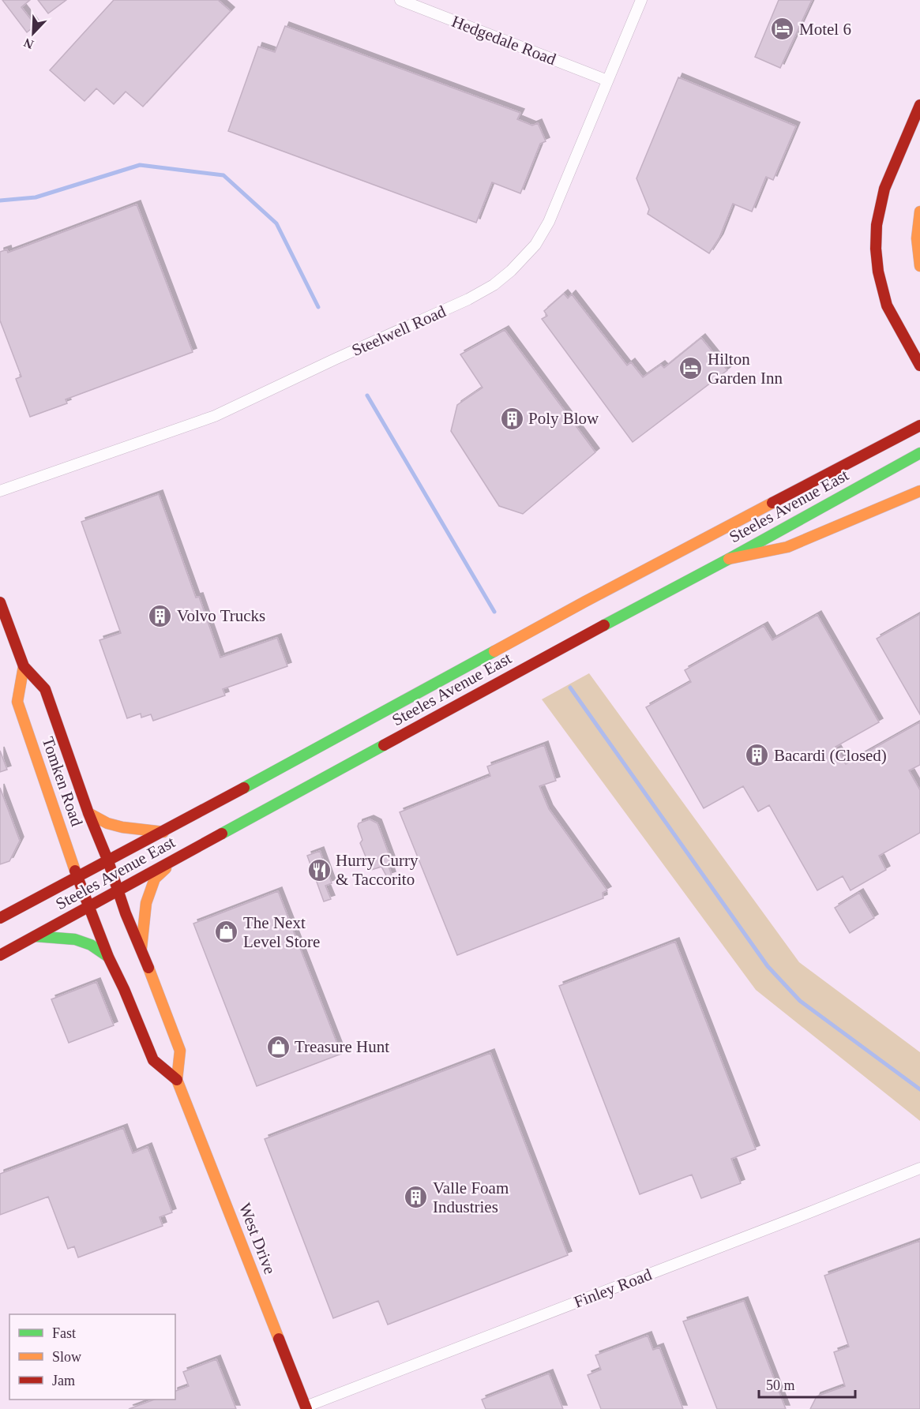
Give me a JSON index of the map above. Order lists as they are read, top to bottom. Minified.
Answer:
{"streets":{"main road":["Steeles Avenue East","Tomken Road","West Drive"],"street":["Hedgedale Road","Steelwell Road","Finley Road"]},"crossings":[["Hedgedale Road","Steelwell Road"],["Steeles Avenue East","Tomken Road"],["Steeles Avenue East","West Drive"],["Tomken Road","West Drive"],["West Drive","Finley Road"]],"places":{"hotel":["Motel 6","Hilton Garden Inn"],"building":["Poly Blow","Volvo Trucks","Bacardi (Closed)","Valle Foam Industries"],"restaurant":["Hurry Curry & Taccorito"],"shop":["The Next Level Store","Treasure Hunt"]},"legend":["Fast","Slow","Jam"],"scale_bar":"50 m","north":"bottom left"}
